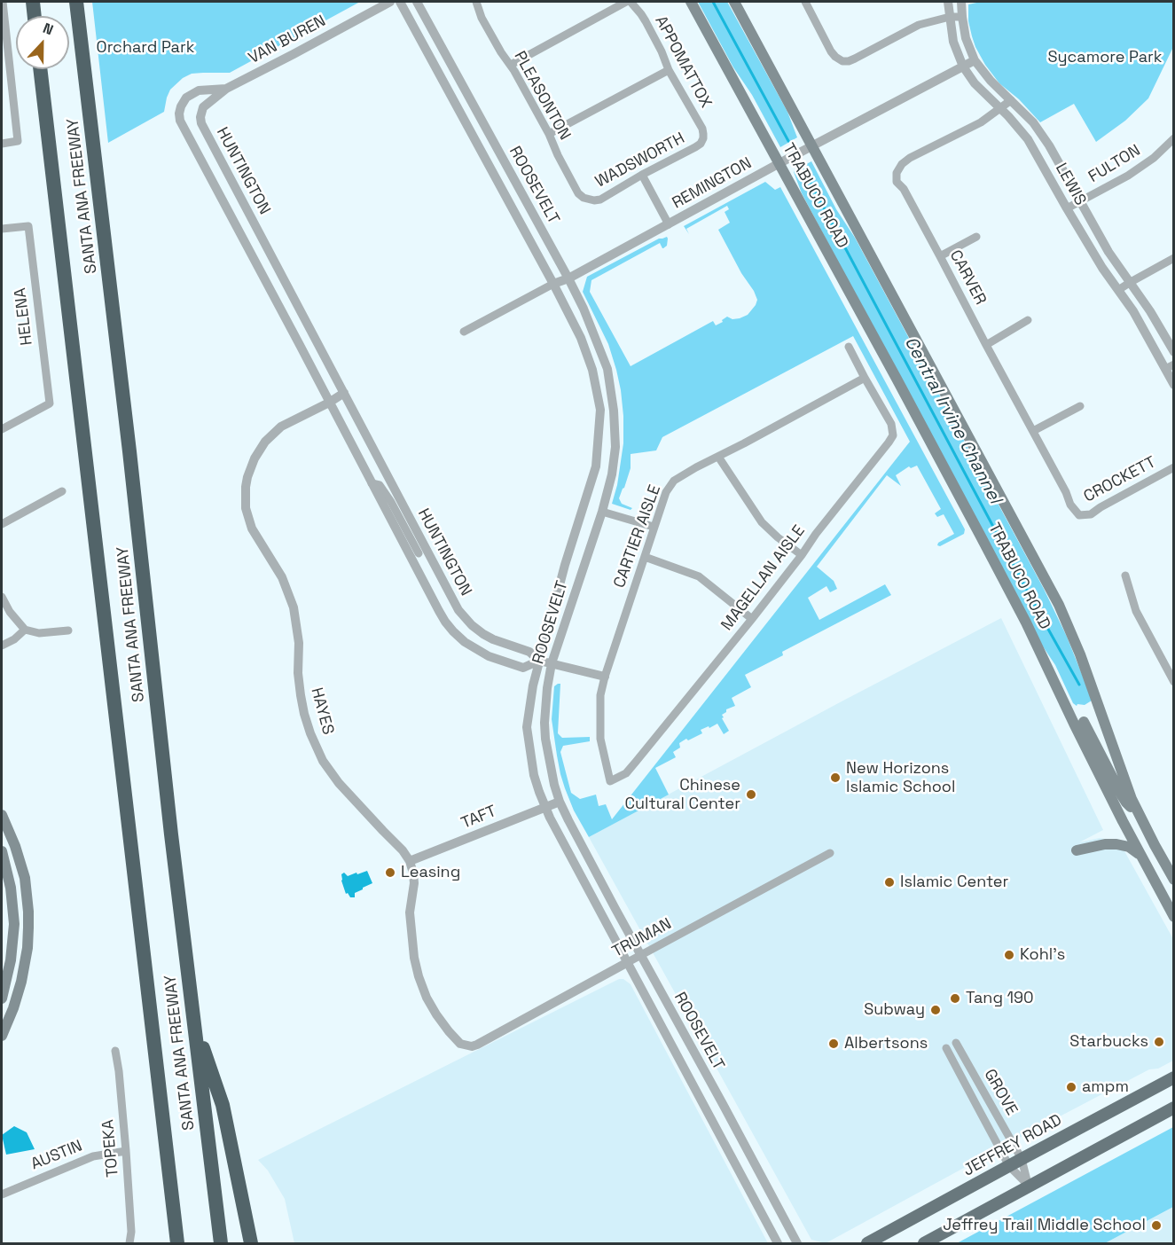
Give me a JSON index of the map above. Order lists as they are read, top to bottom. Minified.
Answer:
{"streets":{"highway":["SANTA ANA FREEWAY"],"main road":["TRABUCO ROAD","JEFFREY ROAD"],"street":["VAN BUREN","APPOMATTOX","PLEASONTON","WADSWORTH","FULTON","HUNTINGTON","REMINGTON","LEWIS","ROOSEVELT","CARVER","HELENA","CROCKETT","CARTIER AISLE","MAGELLAN AISLE","HAYES","TAFT","TRUMAN","GROVE","TOPEKA","AUSTIN"]},"crossings":[["VAN BUREN","HUNTINGTON"],["APPOMATTOX","WADSWORTH"],["PLEASONTON","WADSWORTH"],["FULTON","LEWIS"],["HUNTINGTON","ROOSEVELT"],["HUNTINGTON","CARTIER AISLE"],["HUNTINGTON","HAYES"],["REMINGTON","LEWIS"],["REMINGTON","ROOSEVELT"],["REMINGTON","TRABUCO ROAD"],["LEWIS","CARVER"],["ROOSEVELT","TAFT"],["ROOSEVELT","TRUMAN"],["CARVER","CROCKETT"],["CARTIER AISLE","MAGELLAN AISLE"],["HAYES","TAFT"],["HAYES","TRUMAN"],["TAFT","TRUMAN"],["GROVE","JEFFREY ROAD"],["TOPEKA","AUSTIN"]],"water":["Central Irvine Channel"],"parks":["Orchard Park","Sycamore Park"],"places":["New Horizons Islamic School","Chinese Cultural Center","Leasing","Islamic Center","Kohl's","Tang 190","Subway","Starbucks","Albertsons","ampm","Jeffrey Trail Middle School"],"north":"top"}
